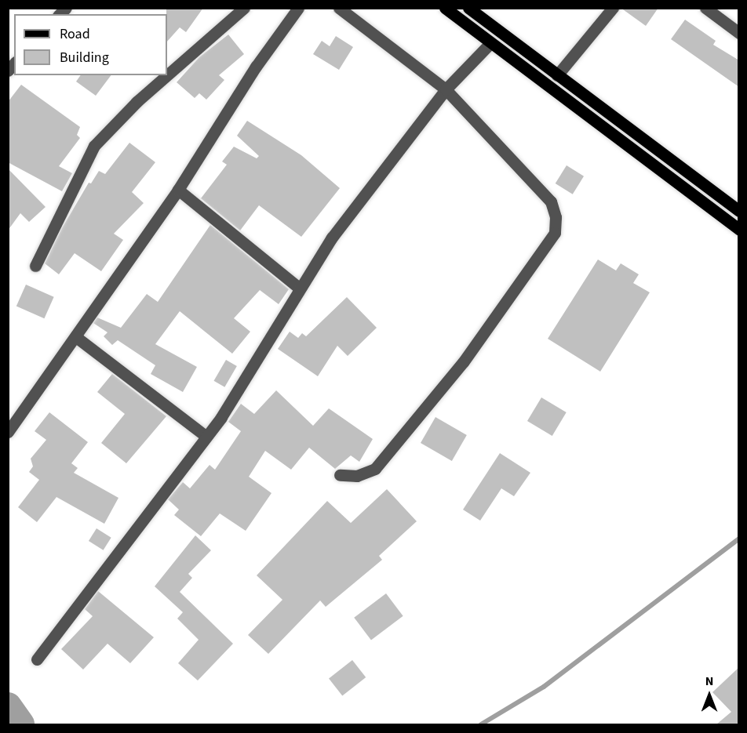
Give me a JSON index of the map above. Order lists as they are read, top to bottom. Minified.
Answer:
{"legend":["Road","Building"],"north":"top"}
